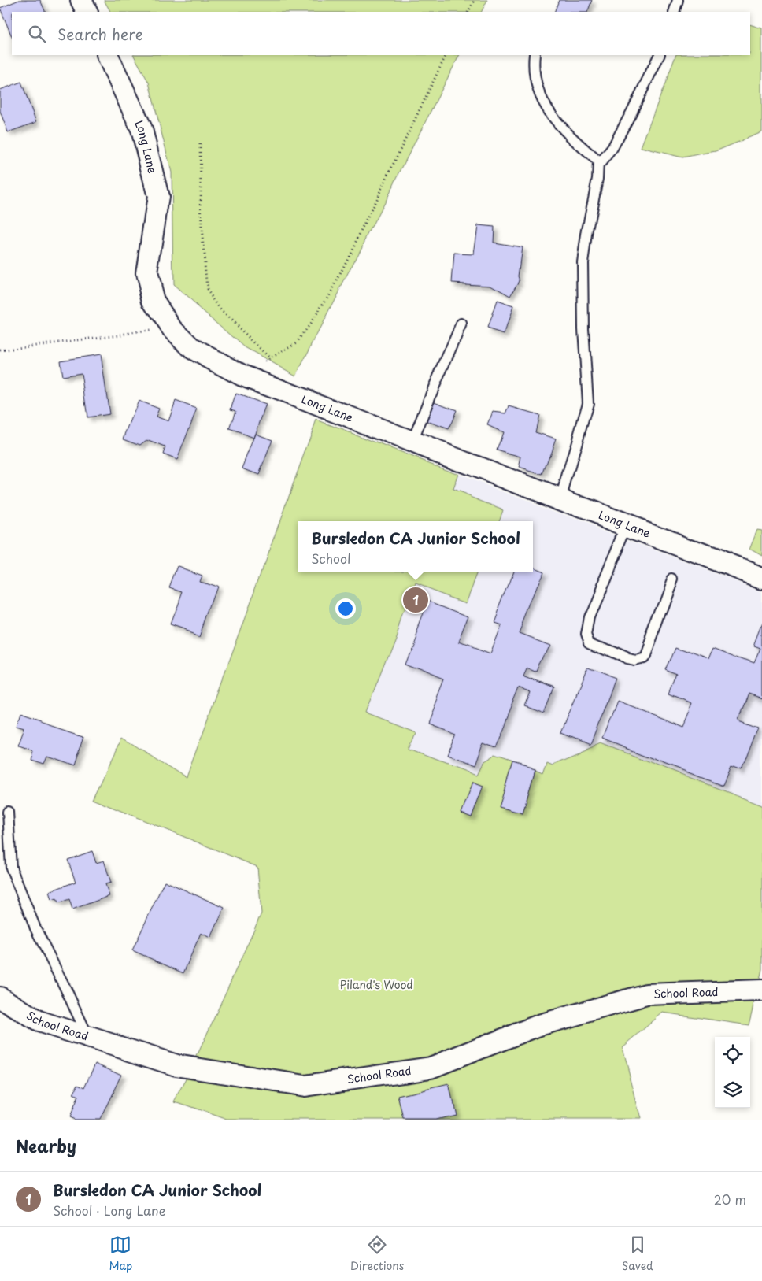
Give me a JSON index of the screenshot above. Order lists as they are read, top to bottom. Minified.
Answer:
{"streets":{"street":["Long Lane","School Road"]},"parks":["Piland's Wood"],"page":{"search":"Search here","popup":["Bursledon CA Junior School","School"],"pins":"1","heading":"Nearby","list":[{"mark":"1","name":"Bursledon CA Junior School","note":"School · Long Lane","value":"20 m"}],"nav":["Map","Directions","Saved"]}}
